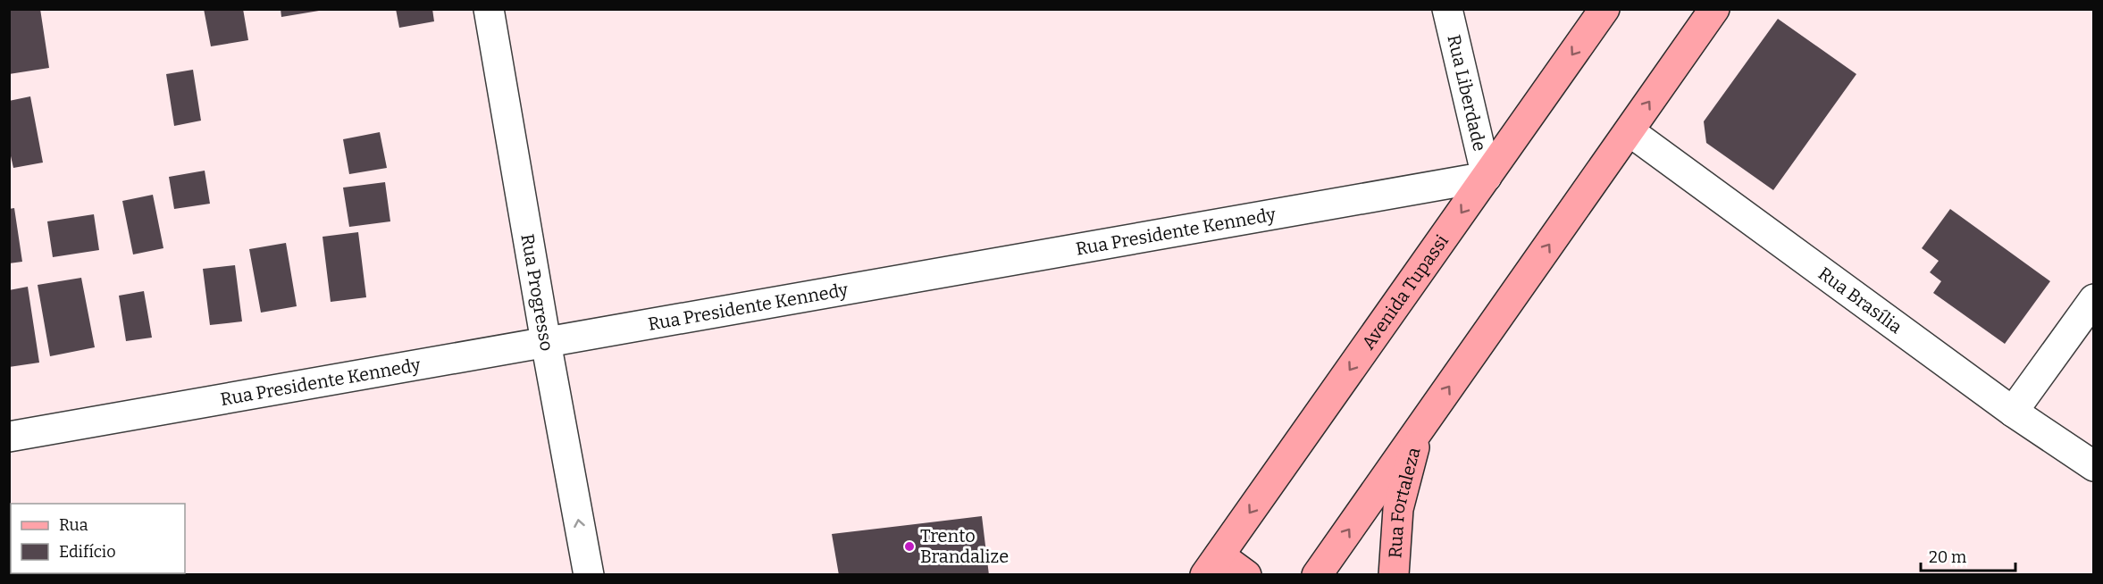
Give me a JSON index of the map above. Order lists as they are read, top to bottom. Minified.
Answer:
{"streets":{"main road":["Avenida Tupassi","Rua Fortaleza"],"street":["Rua Liberdade","Rua Presidente Kennedy","Rua Progresso","Rua Brasília"]},"crossings":[["Rua Liberdade","Rua Presidente Kennedy"],["Rua Liberdade","Avenida Tupassi"],["Rua Presidente Kennedy","Rua Progresso"],["Rua Presidente Kennedy","Avenida Tupassi"]],"one_way":["Rua Progresso"],"places":["Trento Brandalize"],"legend":["Rua","Edifício"],"scale_bar":"20 m"}
